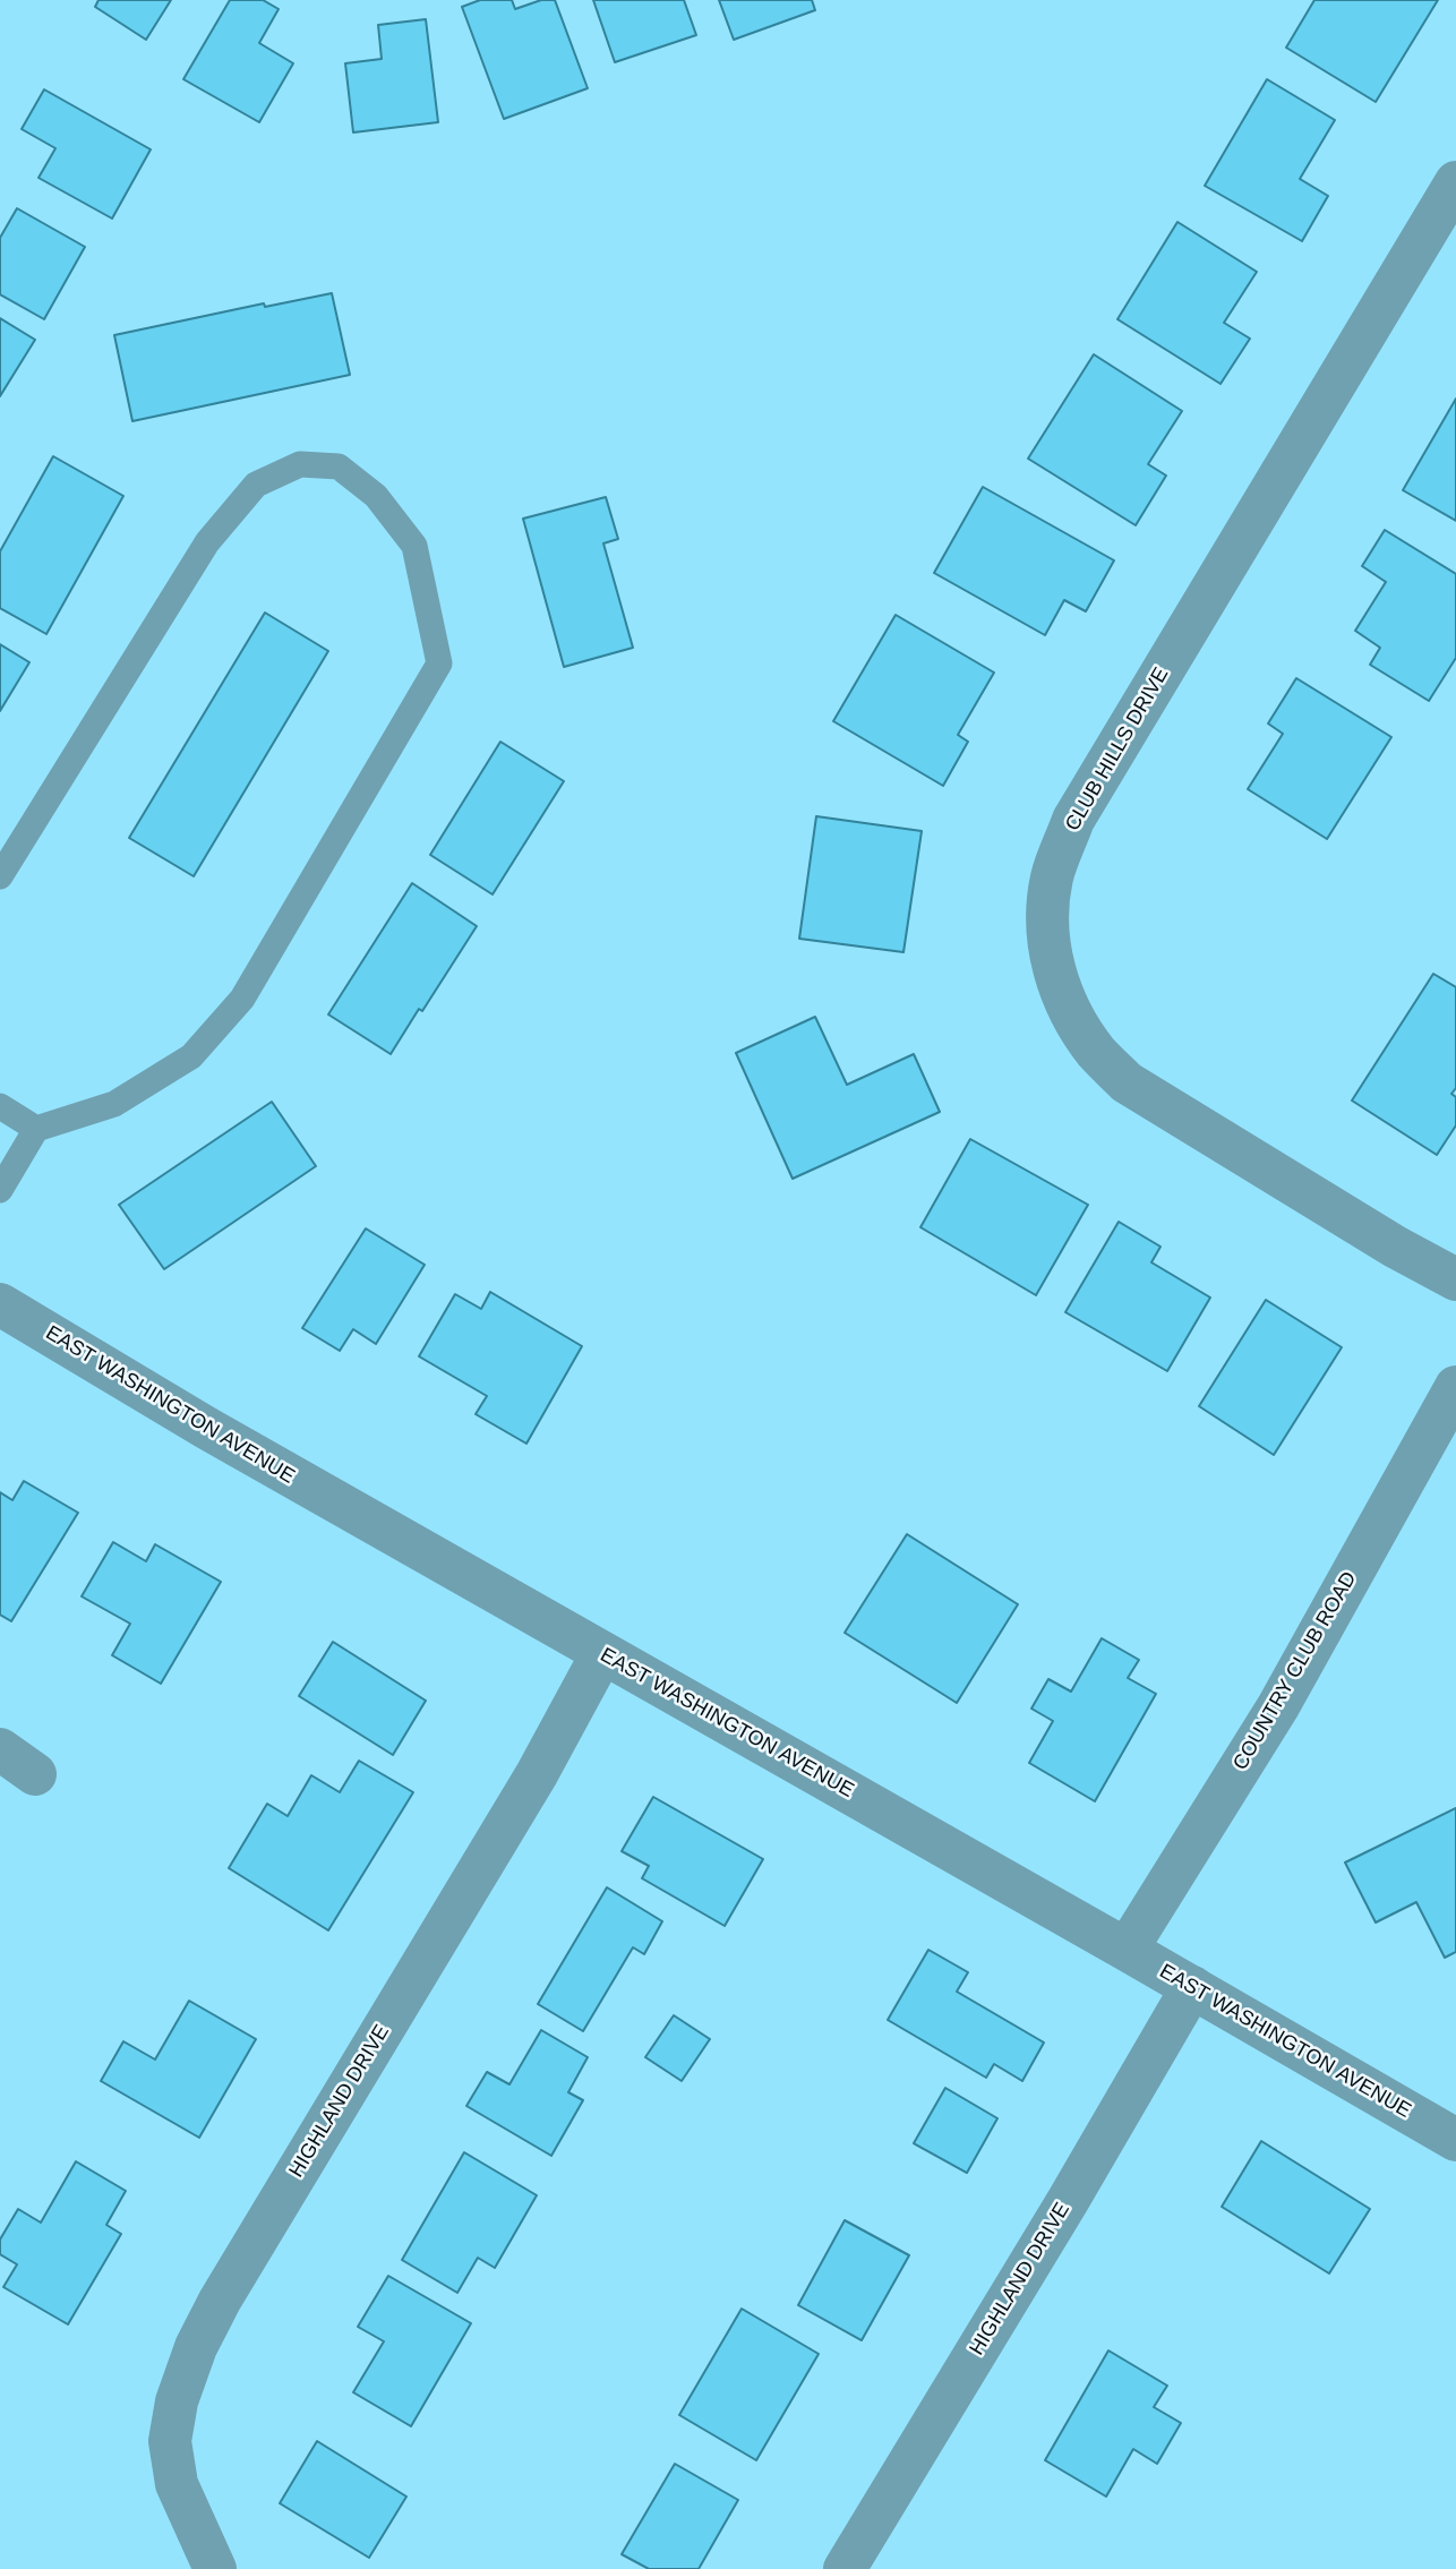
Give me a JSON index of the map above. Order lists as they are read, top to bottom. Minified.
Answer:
{"streets":{"street":["CLUB HILLS DRIVE","EAST WASHINGTON AVENUE","COUNTRY CLUB ROAD","HIGHLAND DRIVE"]},"crossings":[["EAST WASHINGTON AVENUE","COUNTRY CLUB ROAD"],["EAST WASHINGTON AVENUE","HIGHLAND DRIVE"]]}
